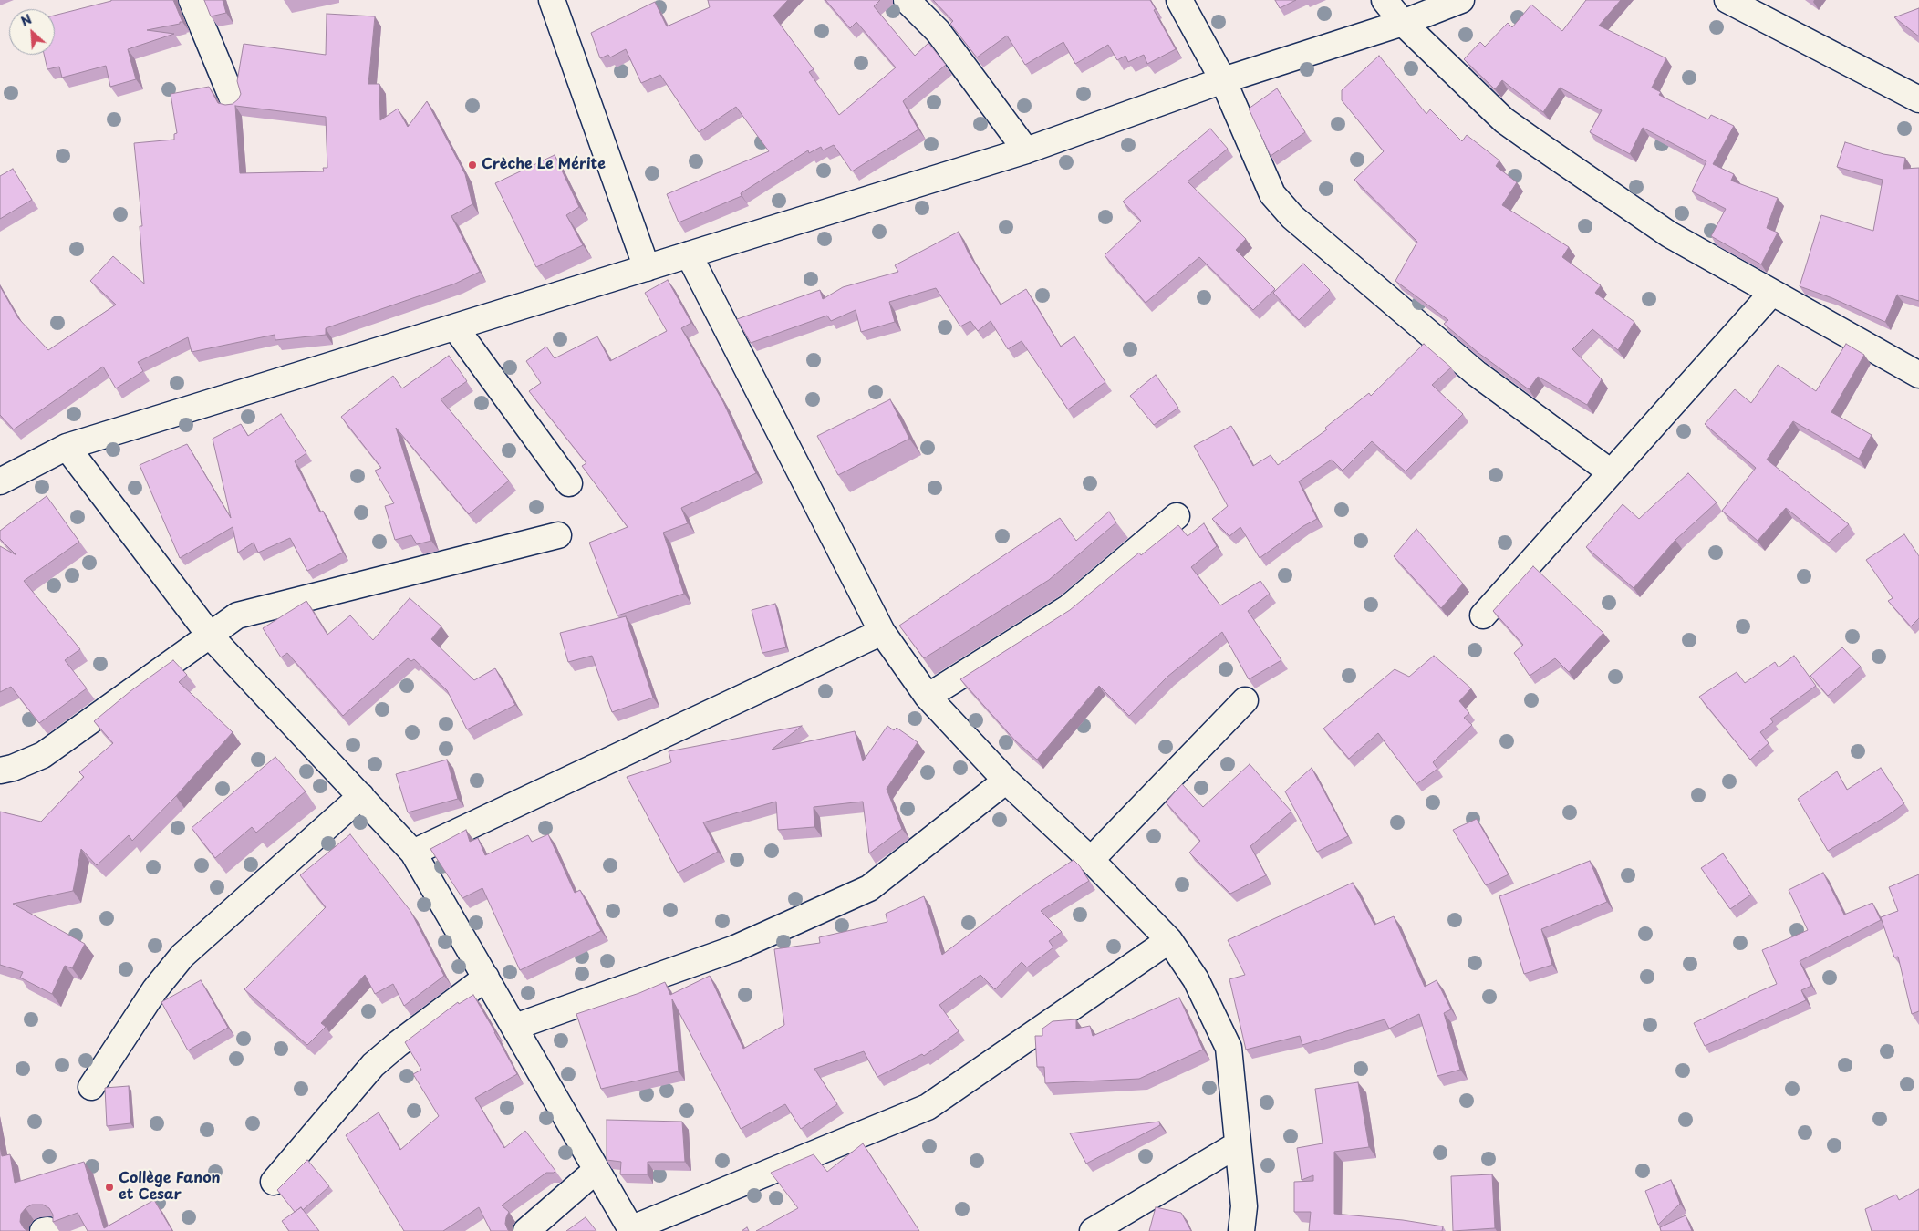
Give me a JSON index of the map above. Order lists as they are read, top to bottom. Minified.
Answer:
{"places":["Crèche Le Mérite","Collège Fanon et Cesar"],"north":"top left"}
